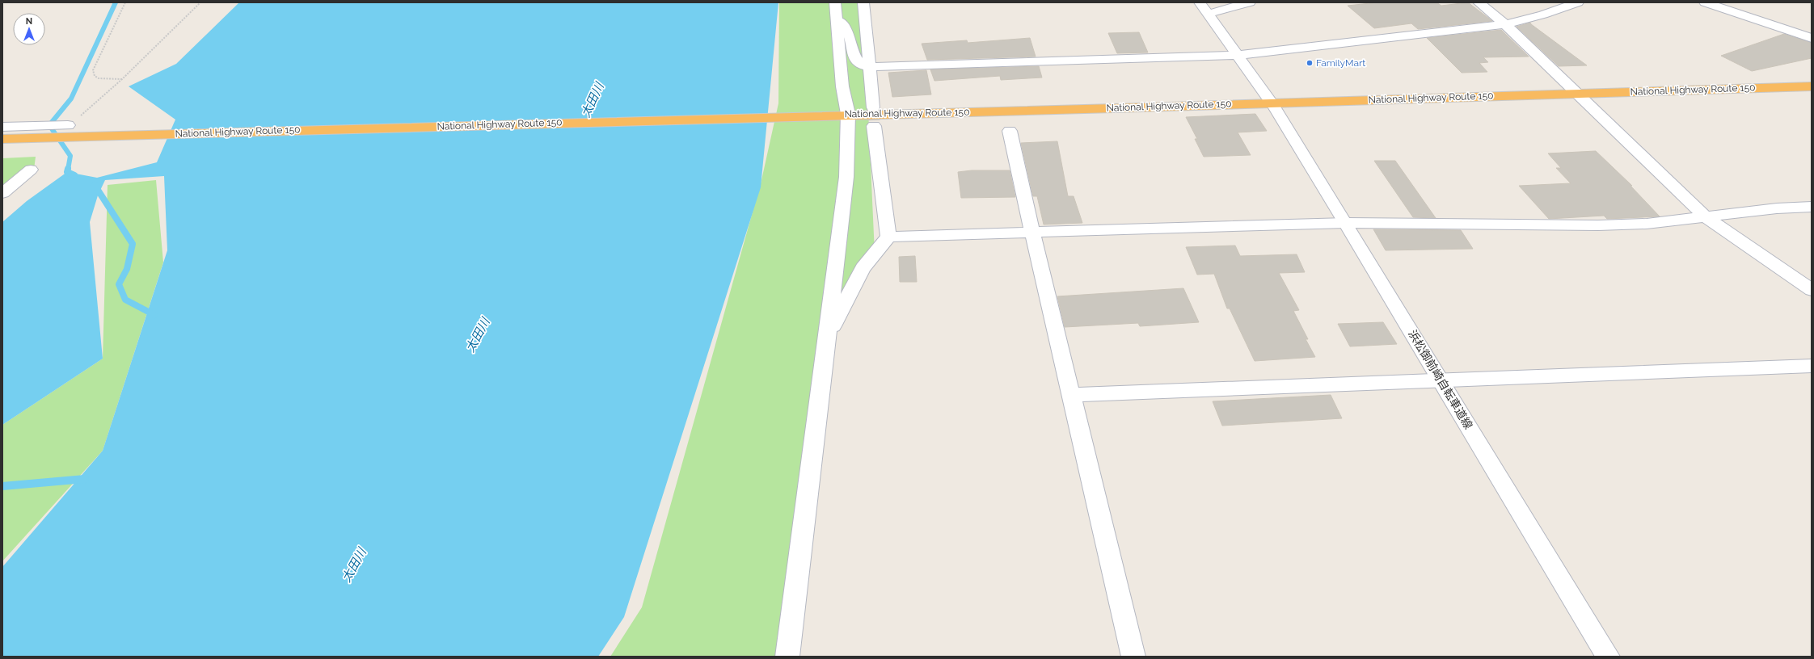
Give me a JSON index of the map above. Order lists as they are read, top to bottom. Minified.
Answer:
{"streets":{"highway":["National Highway Route 150"],"street":["浜松御前崎自転車道線"]},"crossings":[["National Highway Route 150","浜松御前崎自転車道線"]],"water":["太田川"],"places":["FamilyMart"],"north":"top"}
